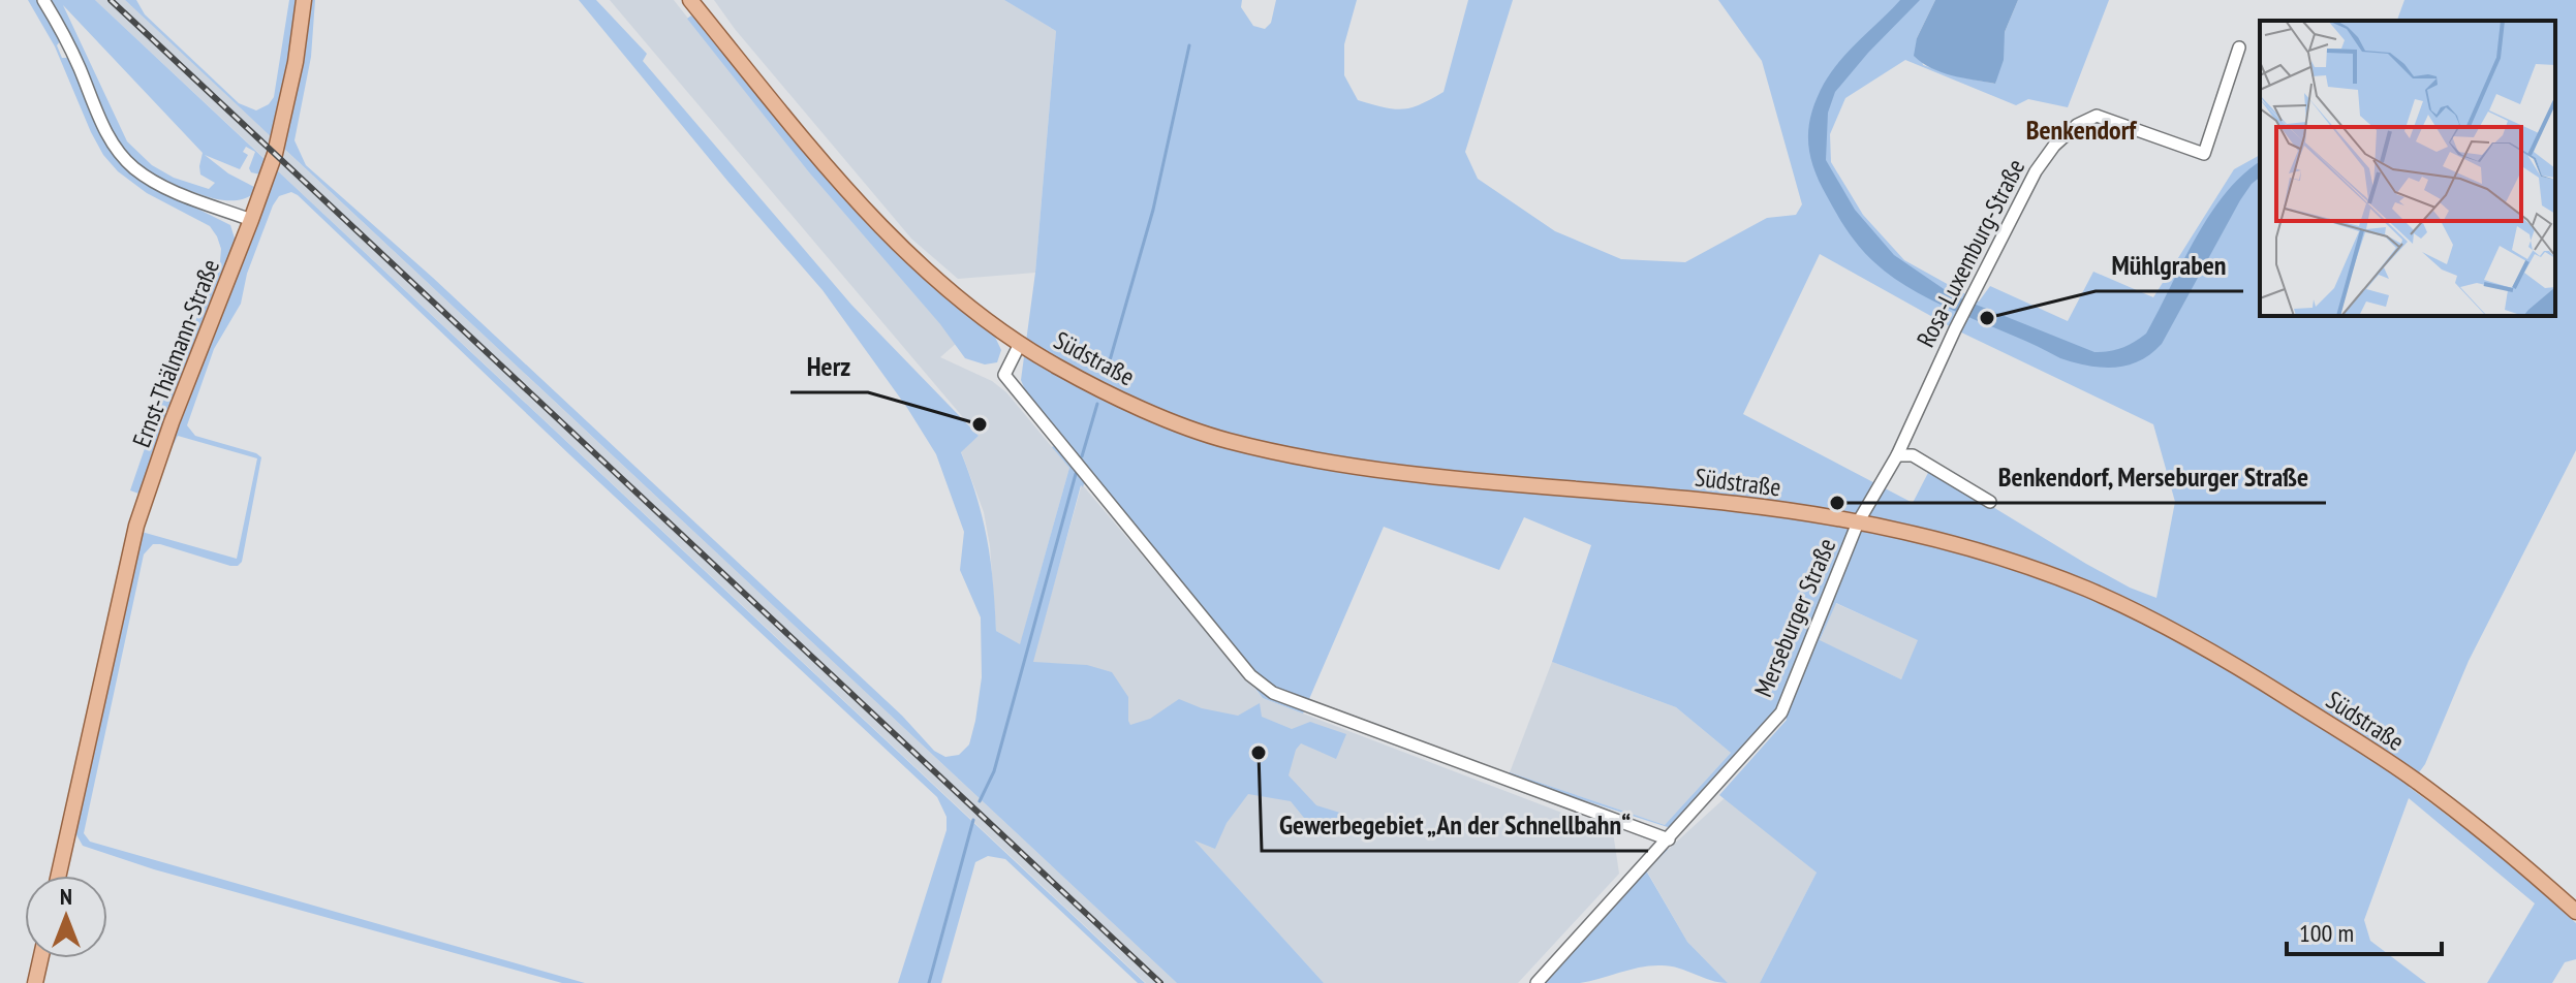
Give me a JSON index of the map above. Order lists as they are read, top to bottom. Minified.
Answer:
{"streets":{"main road":["Ernst-Thälmann-Straße","Südstraße"],"street":["Rosa-Luxemburg-Straße","Merseburger Straße"]},"crossings":[["Rosa-Luxemburg-Straße","Südstraße"],["Rosa-Luxemburg-Straße","Merseburger Straße"],["Südstraße","Merseburger Straße"]],"districts":["Benkendorf"],"places":["Mühlgraben","Herz","Benkendorf, Merseburger Straße","Gewerbegebiet „An der Schnellbahn“"],"scale_bar":"100 m","north":"top"}
